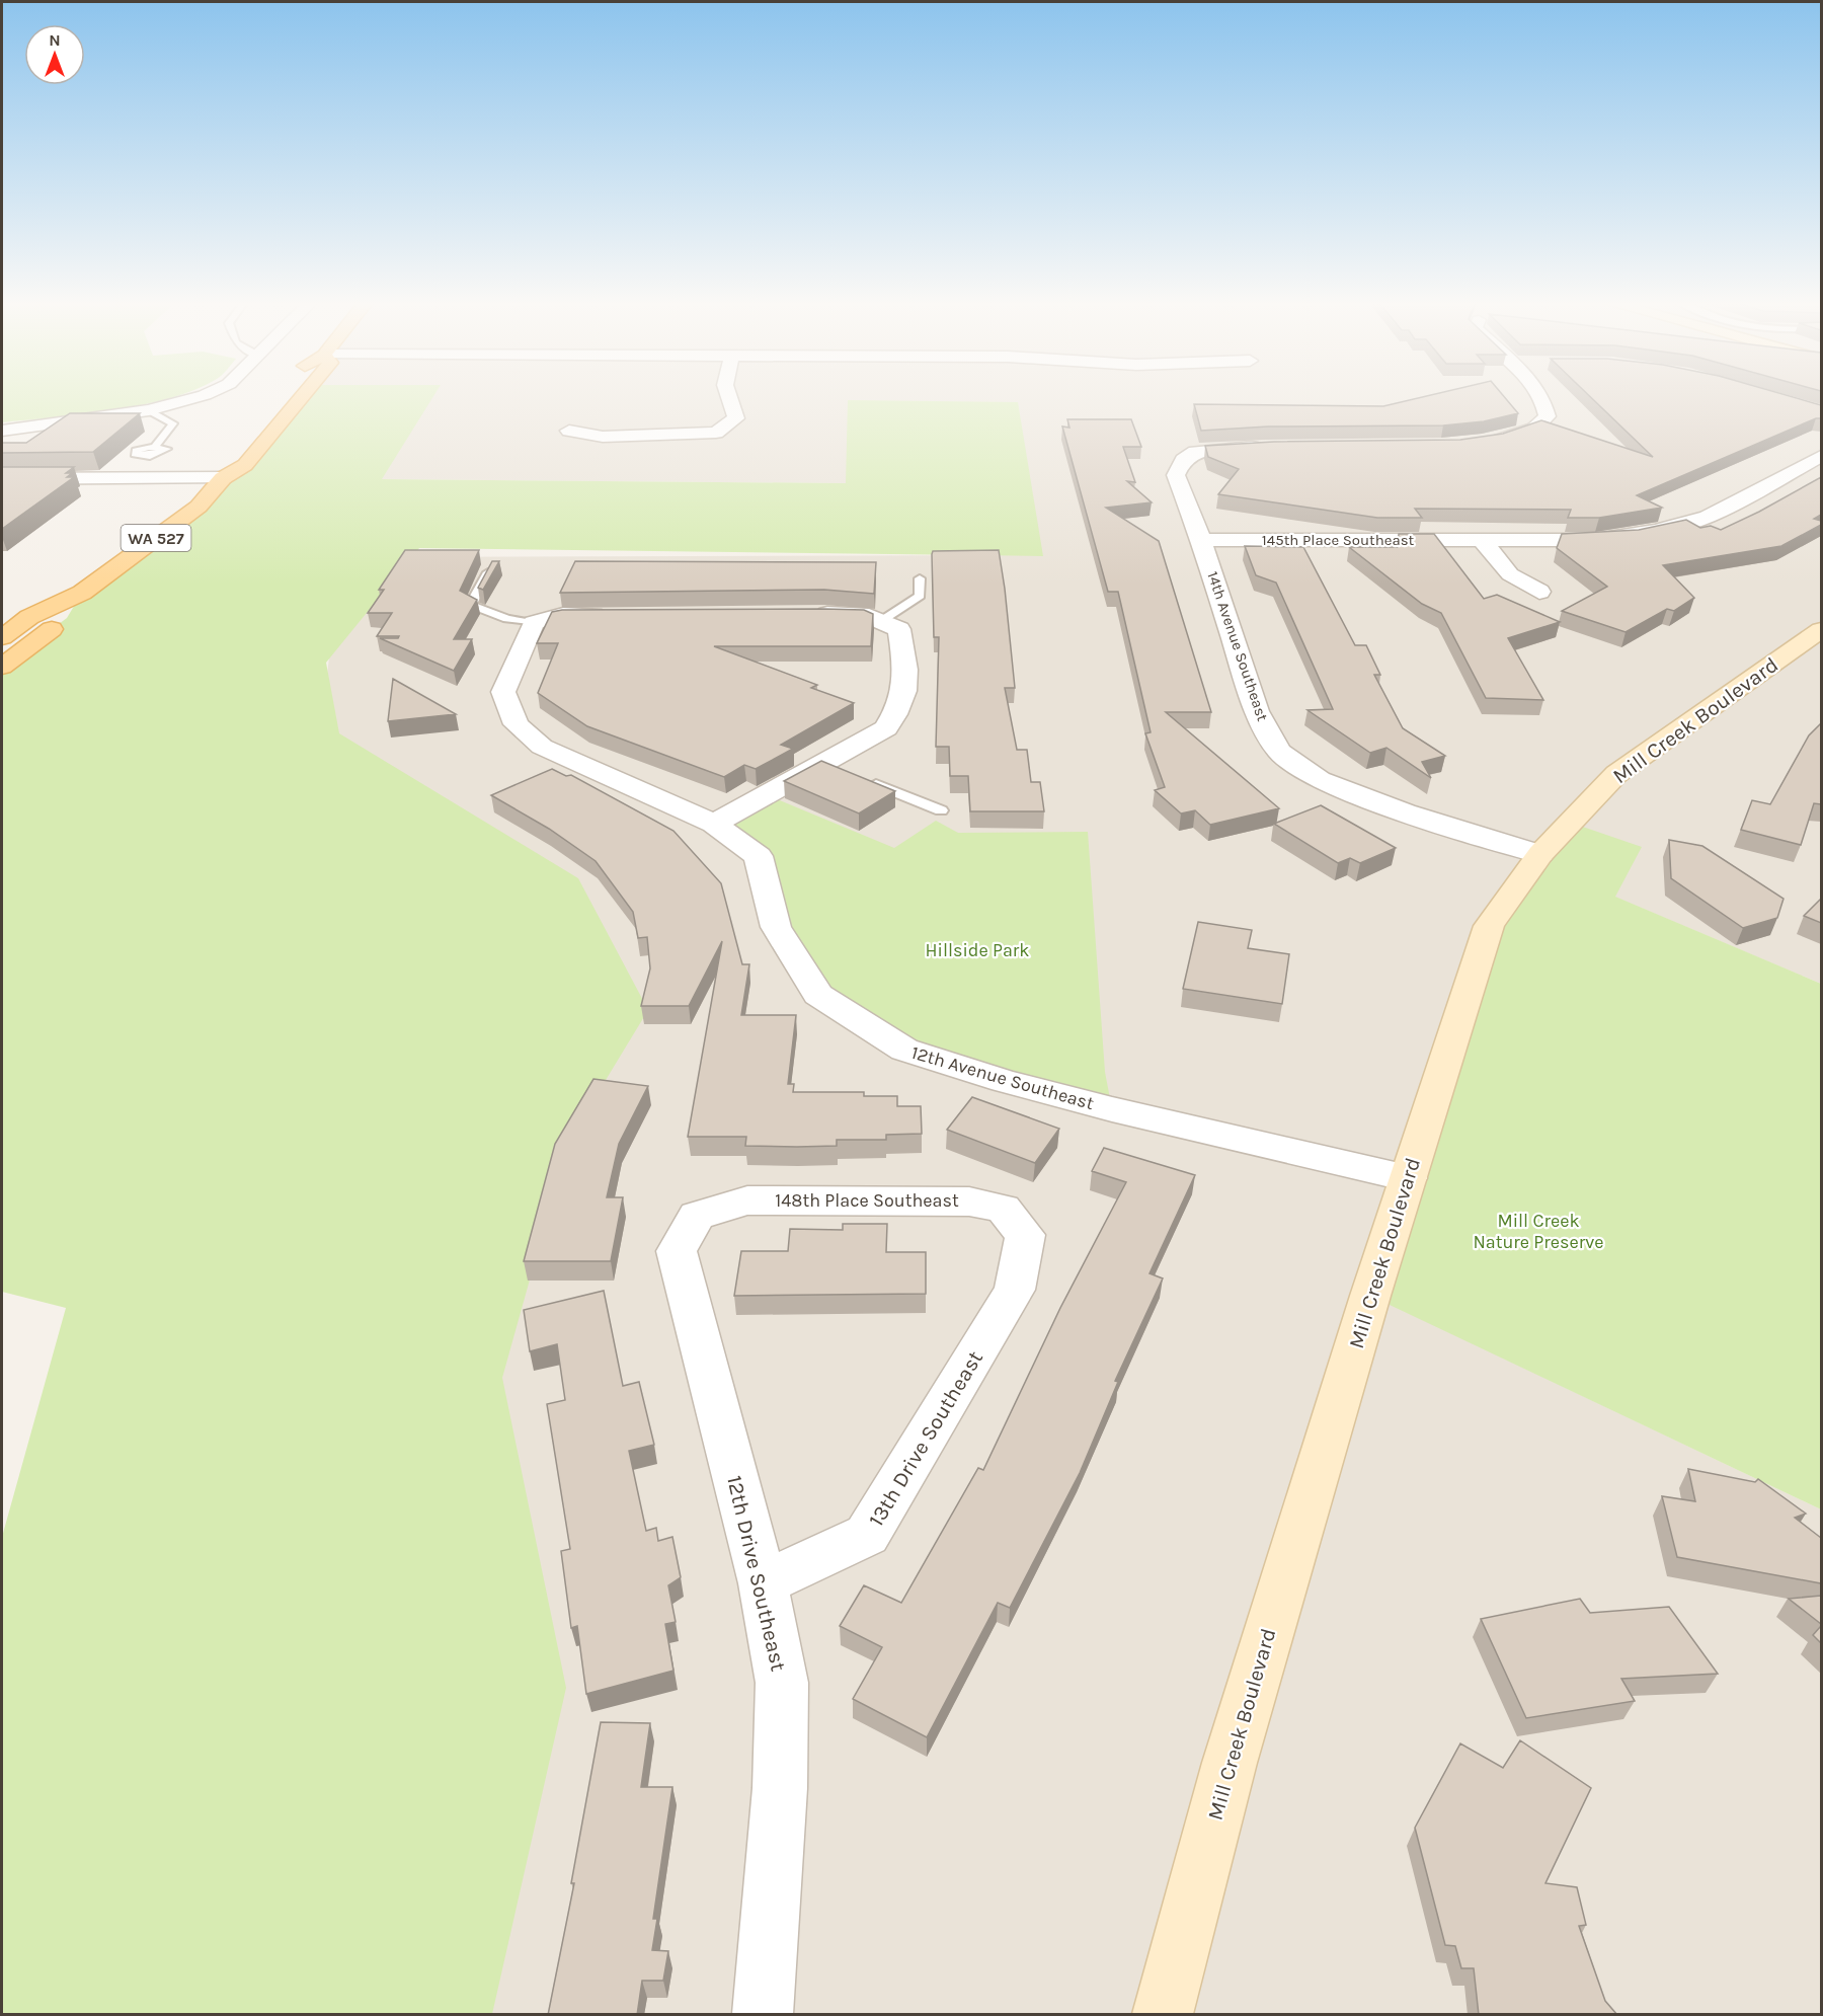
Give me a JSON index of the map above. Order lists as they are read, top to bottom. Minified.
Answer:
{"streets":{"main road":["WA 527"],"street":["145th Place Southeast","14th Avenue Southeast","Mill Creek Boulevard","12th Avenue Southeast","148th Place Southeast","13th Drive Southeast","12th Drive Southeast"]},"crossings":[["145th Place Southeast","14th Avenue Southeast"],["14th Avenue Southeast","Mill Creek Boulevard"],["Mill Creek Boulevard","12th Avenue Southeast"],["148th Place Southeast","13th Drive Southeast"],["148th Place Southeast","12th Drive Southeast"],["13th Drive Southeast","12th Drive Southeast"]],"parks":["Hillside Park","Mill Creek Nature Preserve"],"north":"top"}
